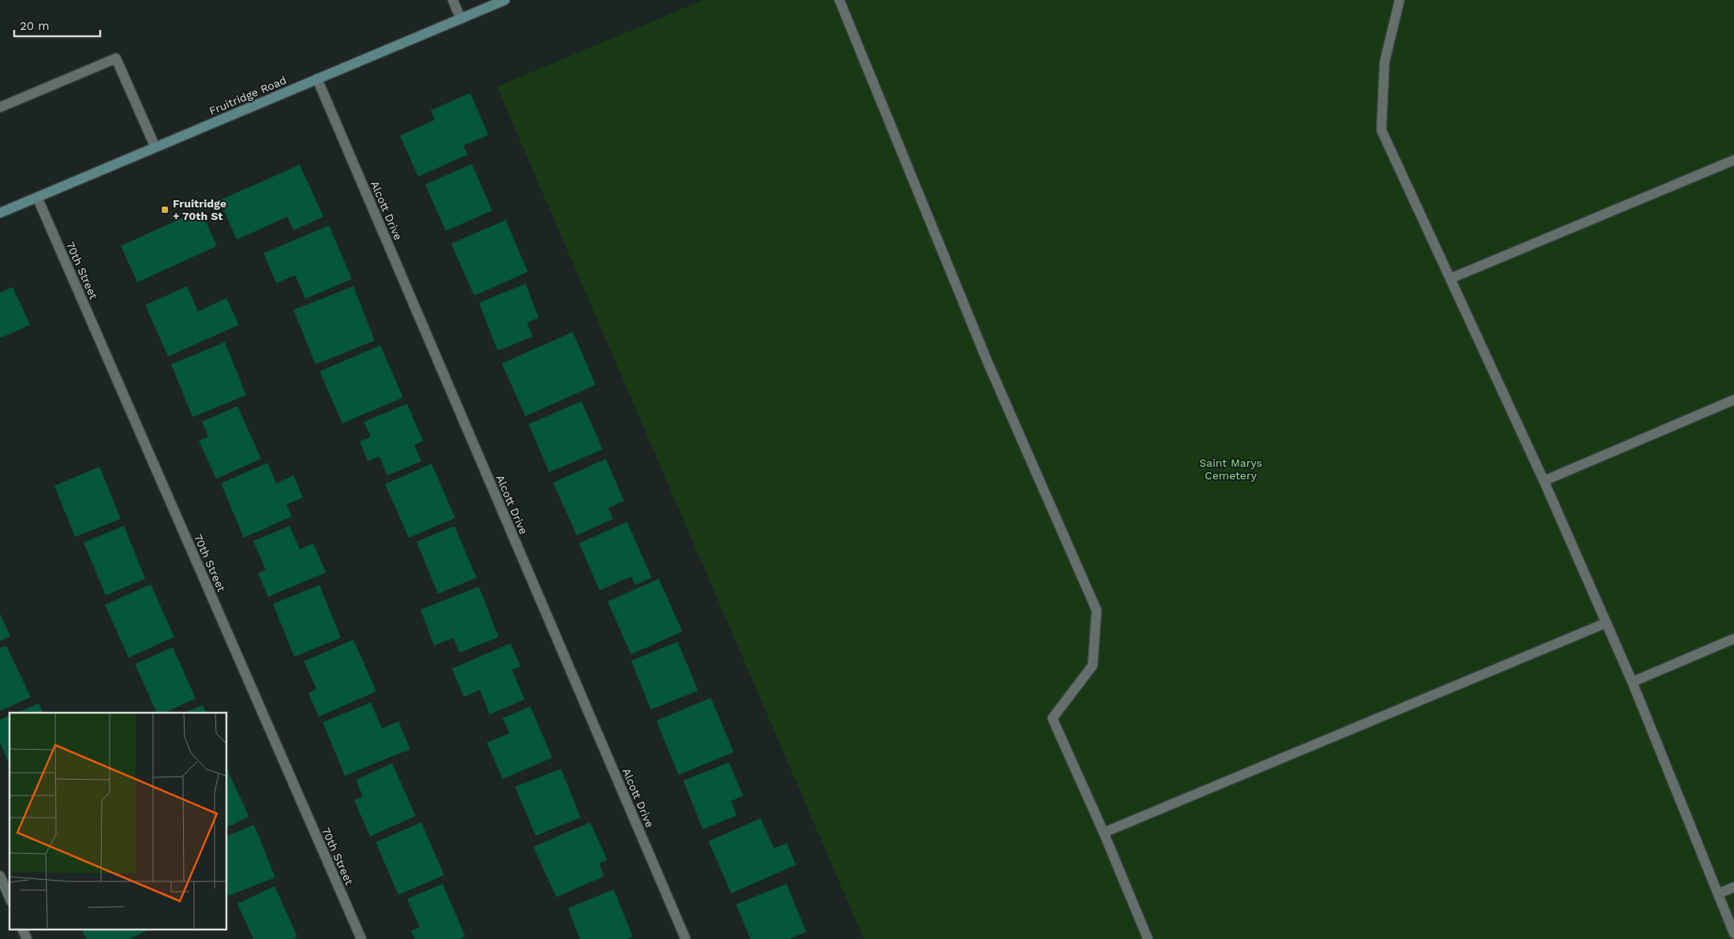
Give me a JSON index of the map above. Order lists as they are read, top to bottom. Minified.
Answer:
{"streets":{"main road":["Fruitridge Road"],"street":["Alcott Drive","70th Street"]},"crossings":[["Fruitridge Road","Alcott Drive"],["Fruitridge Road","70th Street"]],"parks":["Saint Marys Cemetery"],"places":{"transit":["Fruitridge + 70th St"]},"scale_bar":"20 m"}
